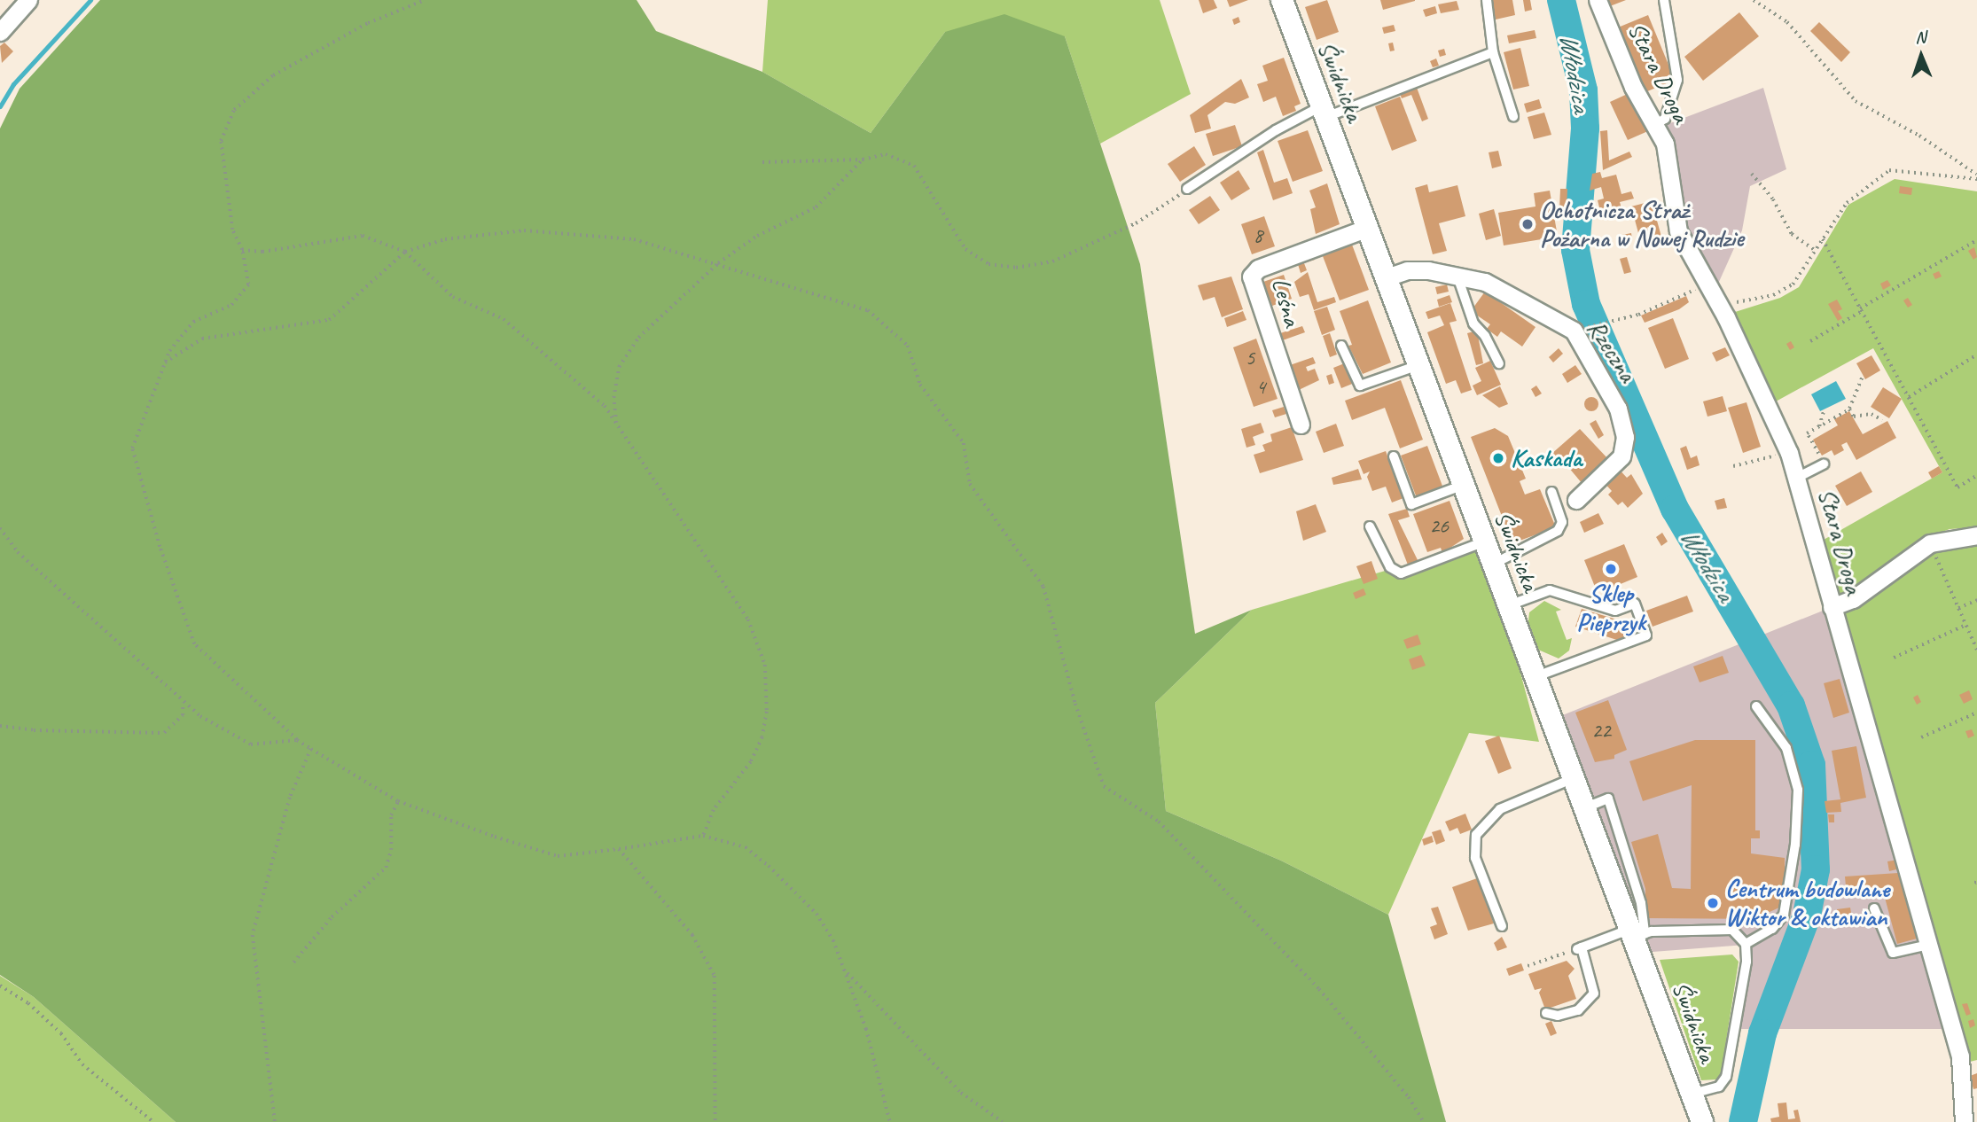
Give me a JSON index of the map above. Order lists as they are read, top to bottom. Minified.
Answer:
{"streets":{"street":["Stara Droga","Świdnicka","Leśna","Rzeczna"]},"crossings":[["Świdnicka","Leśna"],["Świdnicka","Rzeczna"]],"water":["Włodzica"],"places":["Ochotnicza Straż Pożarna w Nowej Rudzie","Kaskada","Sklep Pieprzyk","Centrum budowlane Wiktor & oktawian"],"house_numbers":["8","5","4","26","22"],"north":"top"}
